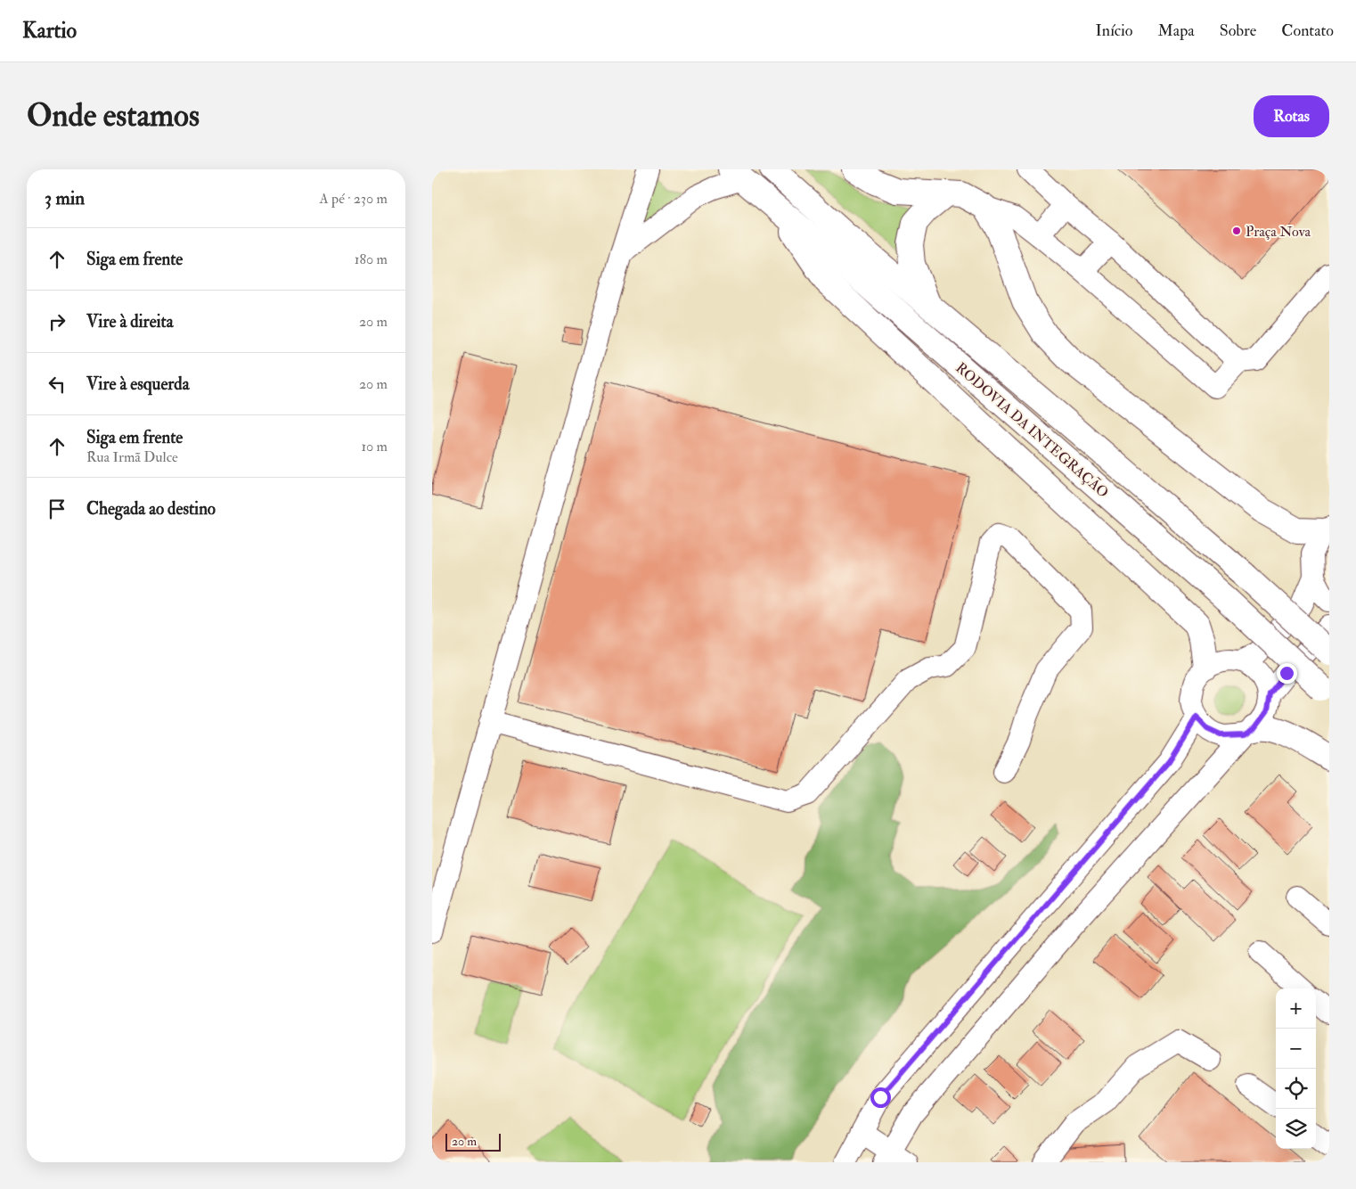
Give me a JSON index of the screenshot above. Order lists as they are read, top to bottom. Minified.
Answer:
{"streets":{"highway":["RODOVIA DA INTEGRAÇÃO"]},"places":["Praça Nova"],"scale_bar":"20 m","page":{"header":"Kartio","nav":["Início","Mapa","Sobre","Contato"],"buttons":"Rotas","title":"Onde estamos","heading":["3 min","A pé · 230 m"],"list":[["Siga em frente","180 m"],["Vire à direita","20 m"],["Vire à esquerda","20 m"],["Siga em frente","Rua Irmã Dulce","10 m"],"Chegada ao destino"],"map_buttons":["+","−"],"scale":"20 m"}}
